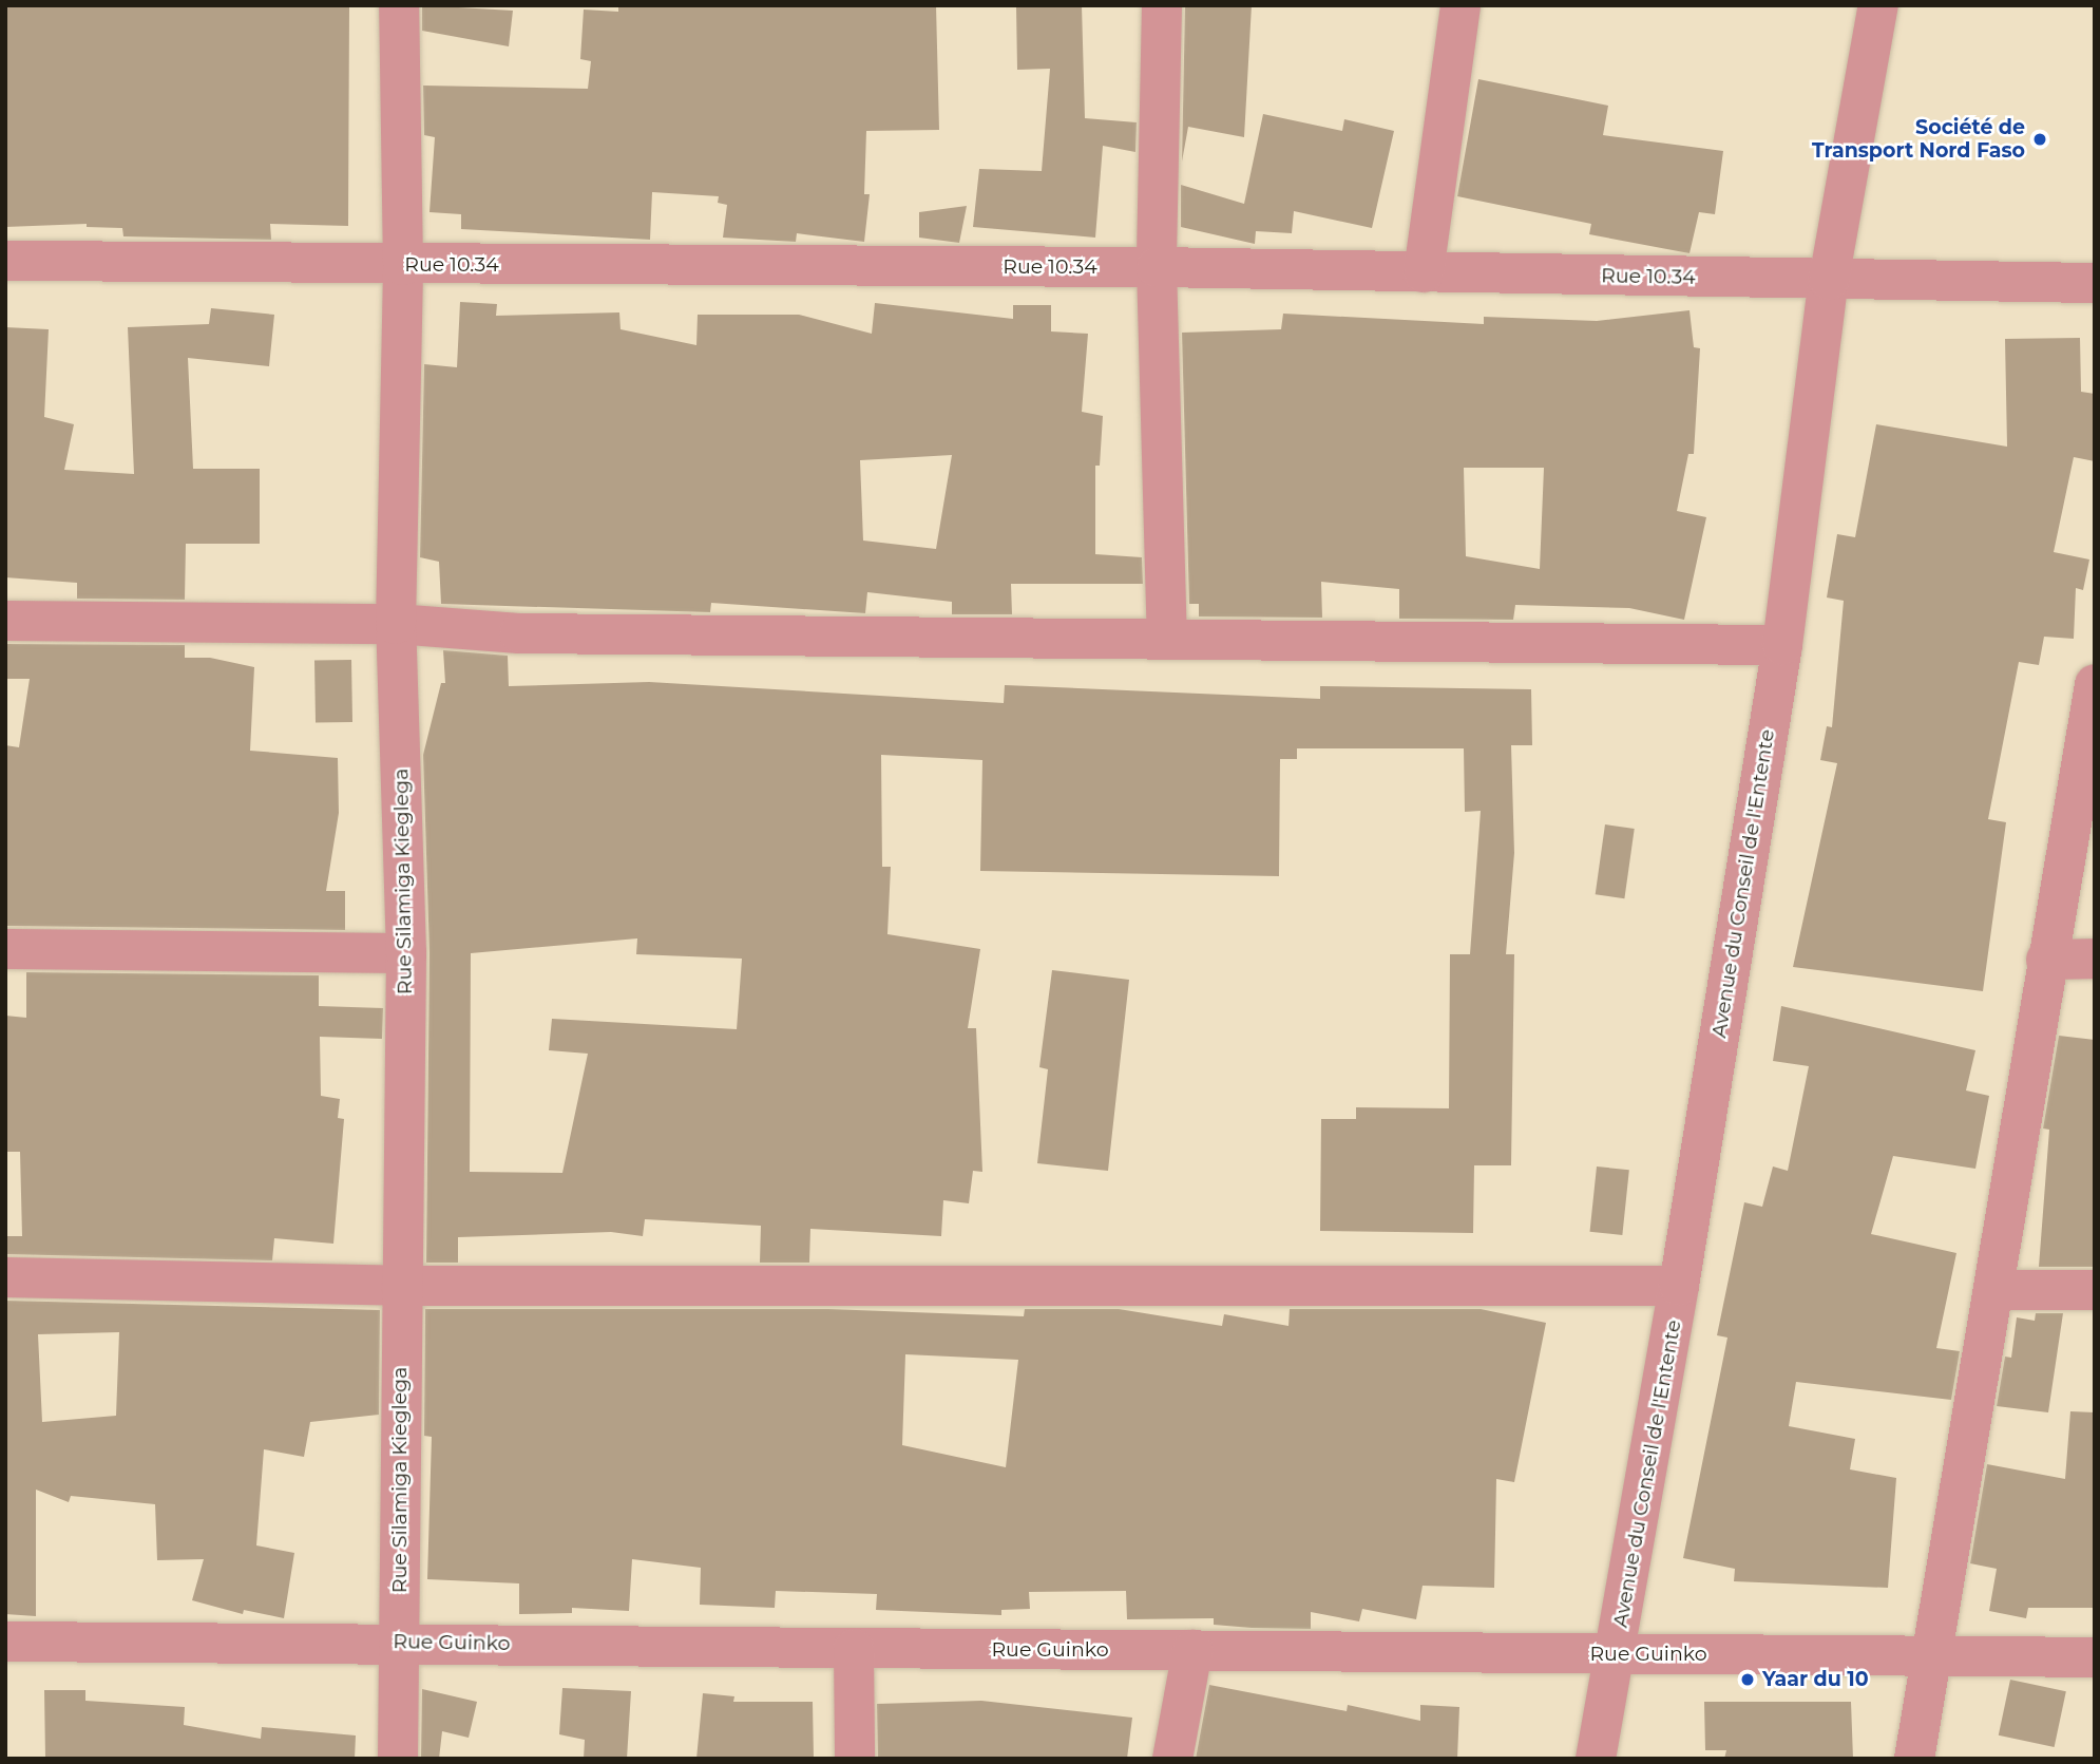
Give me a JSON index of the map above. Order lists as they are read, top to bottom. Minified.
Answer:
{"streets":{"street":["Rue 10.34","Rue Silamiga Kieglega","Avenue du Conseil de l'Entente","Rue Guinko"]},"crossings":[["Rue 10.34","Rue Silamiga Kieglega"],["Rue 10.34","Avenue du Conseil de l'Entente"],["Rue Silamiga Kieglega","Rue Guinko"],["Avenue du Conseil de l'Entente","Rue Guinko"]],"places":["Société de Transport Nord Faso","Yaar du 10"]}
